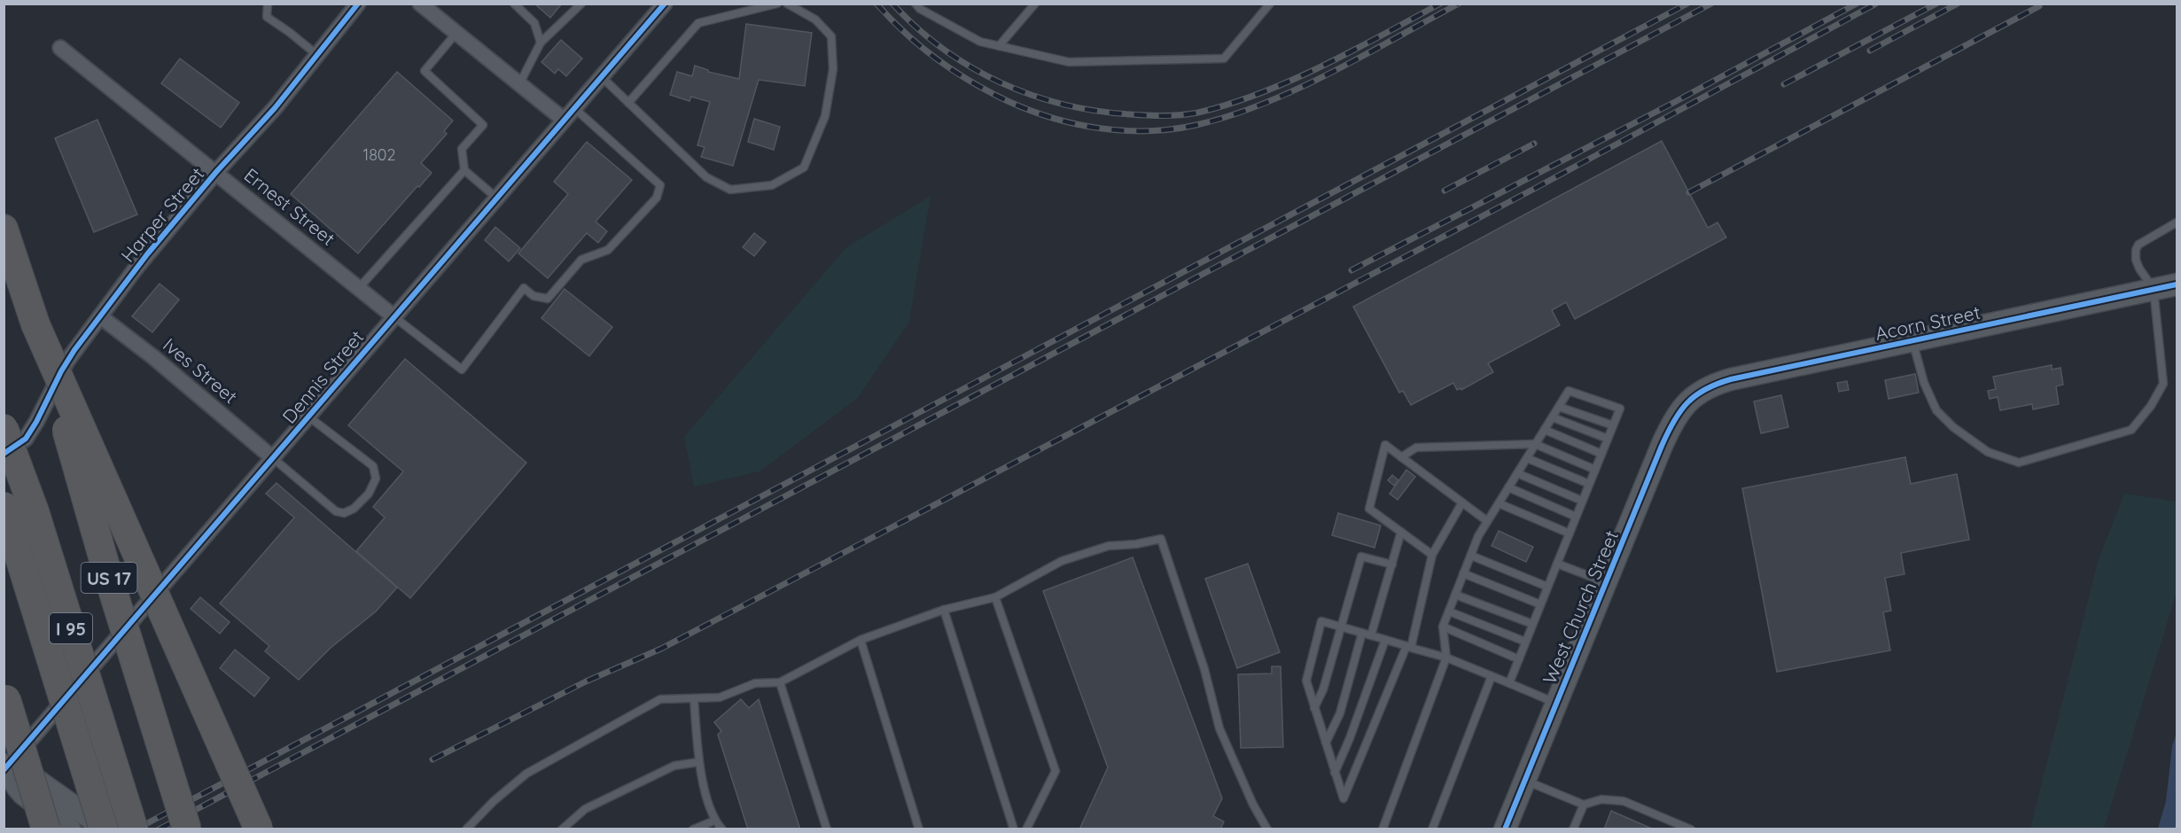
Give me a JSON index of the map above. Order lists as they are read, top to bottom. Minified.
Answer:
{"streets":{"highway":["US 17","I 95"],"street":["Ernest Street","Harper Street","Acorn Street","Ives Street","Dennis Street","West Church Street"]},"crossings":[["Ernest Street","Harper Street"],["Ernest Street","Dennis Street"],["Harper Street","Ives Street"],["Acorn Street","West Church Street"],["Ives Street","Dennis Street"]],"house_numbers":["1802"]}
